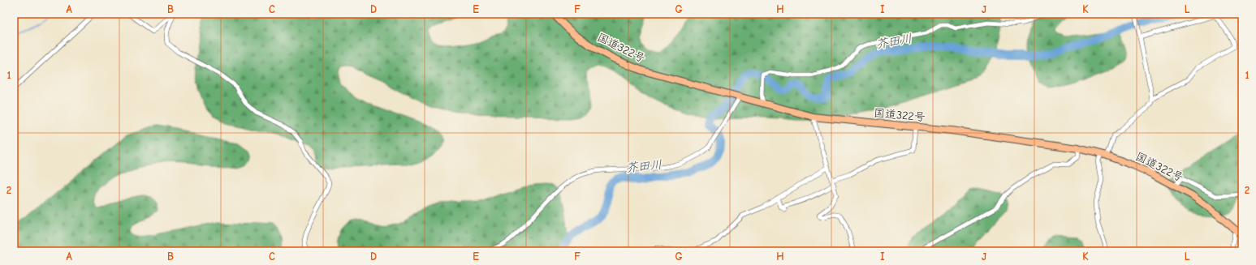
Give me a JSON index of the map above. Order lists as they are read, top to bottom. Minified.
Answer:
{"streets":{"highway":["国道322号"]},"water":["芥田川"],"grid":{"columns":["A","B","C","D","E","F","G","H","I","J","K","L"],"rows":["1","2"]}}
